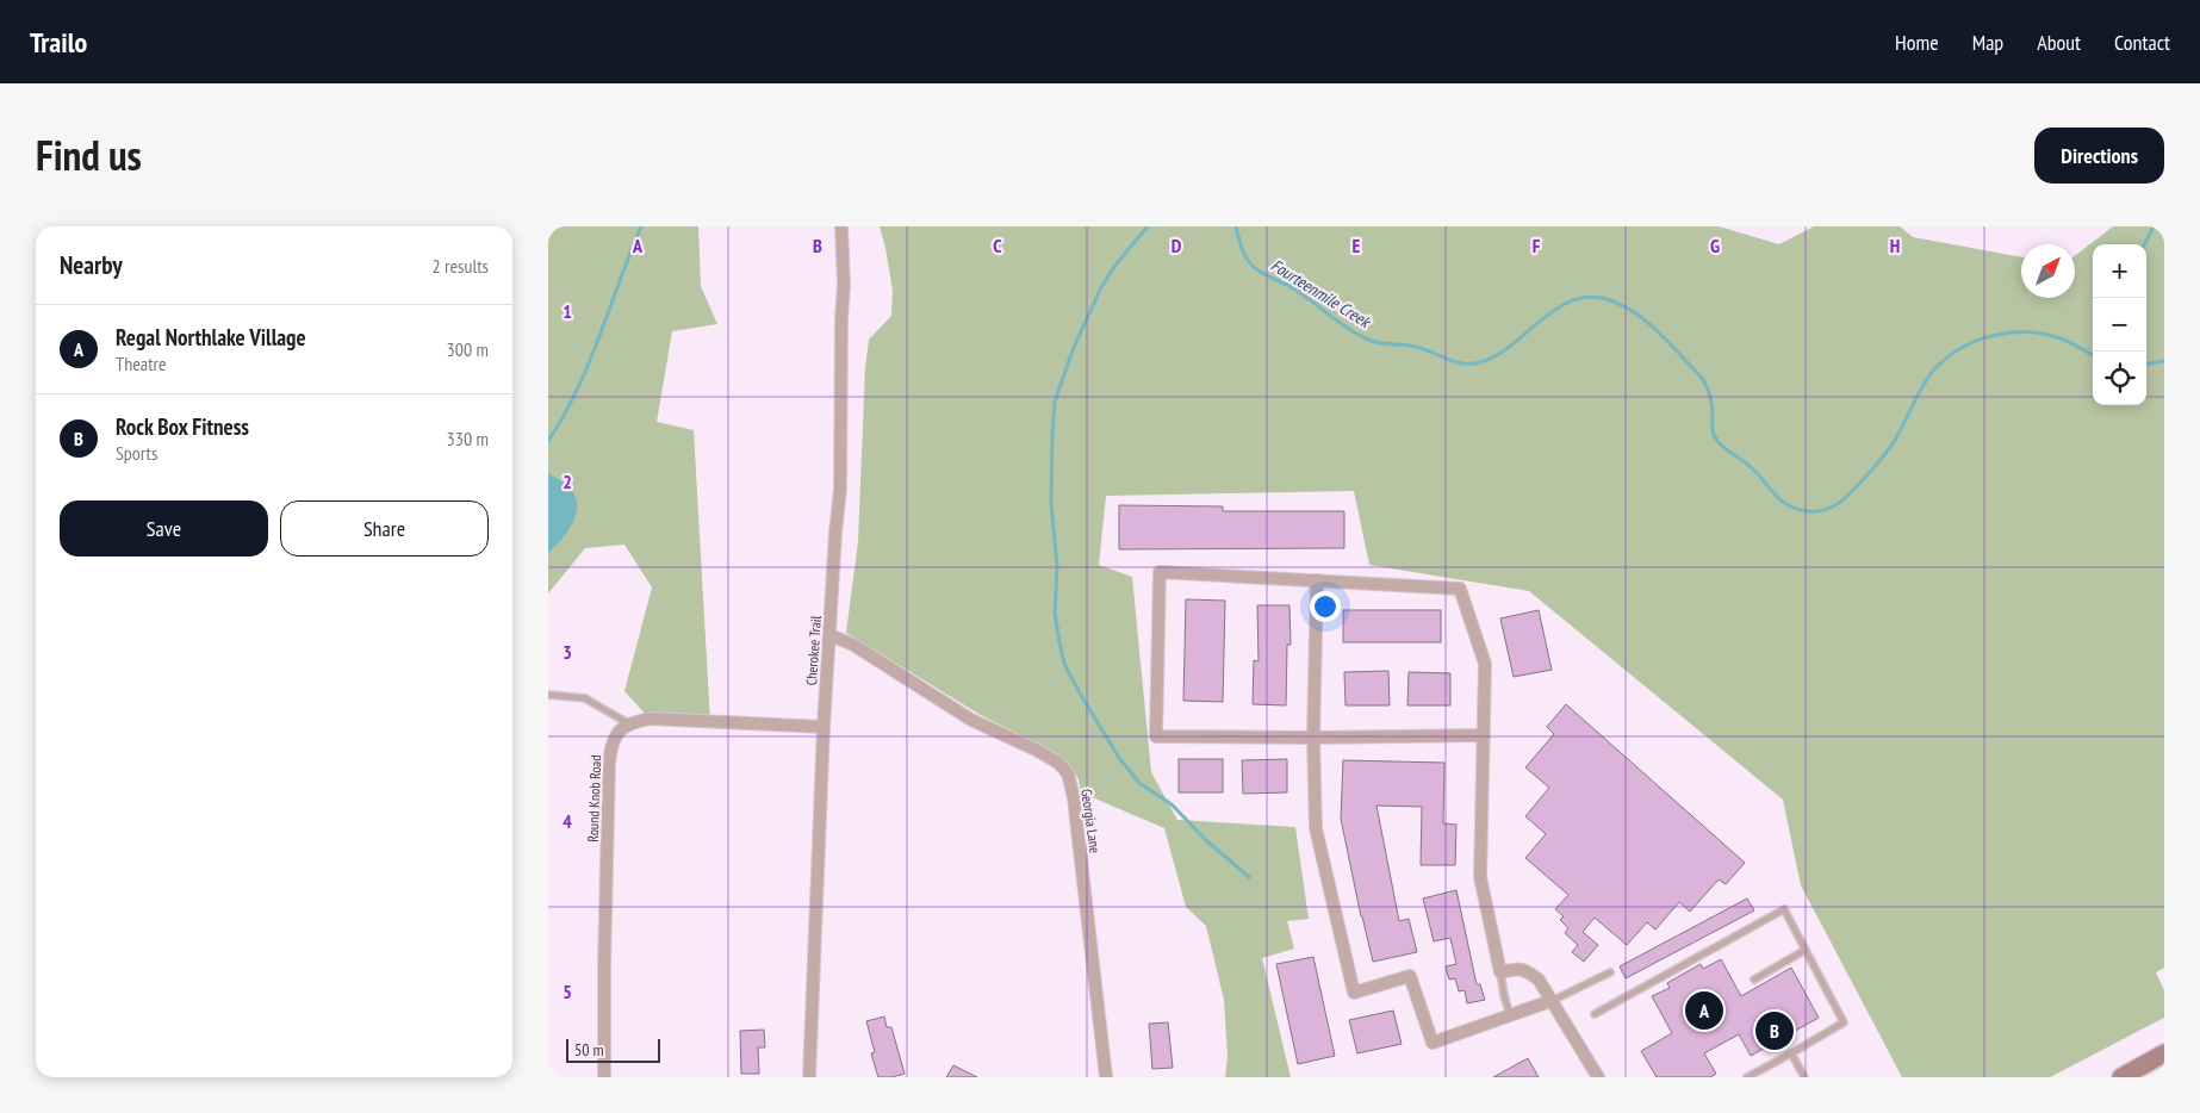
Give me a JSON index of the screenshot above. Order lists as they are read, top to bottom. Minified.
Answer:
{"streets":{"street":["Cherokee Trail","Round Knob Road","Georgia Lane"]},"crossings":[["Cherokee Trail","Georgia Lane"]],"water":["Fourteenmile Creek"],"scale_bar":"50 m","north":"top right","page":{"header":"Trailo","nav":["Home","Map","About","Contact"],"title":"Find us","buttons":["Directions",["Save","Share"]],"heading":["Nearby","2 results"],"map_buttons":["+","−"],"list":[{"mark":"A","name":"Regal Northlake Village","note":"Theatre","value":"300 m"},{"mark":"B","name":"Rock Box Fitness","note":"Sports","value":"330 m"}],"pins":["A","B"],"scale":"50 m"},"grid":{"columns":["A","B","C","D","E","F","G","H"],"rows":["1","2","3","4","5"]}}
